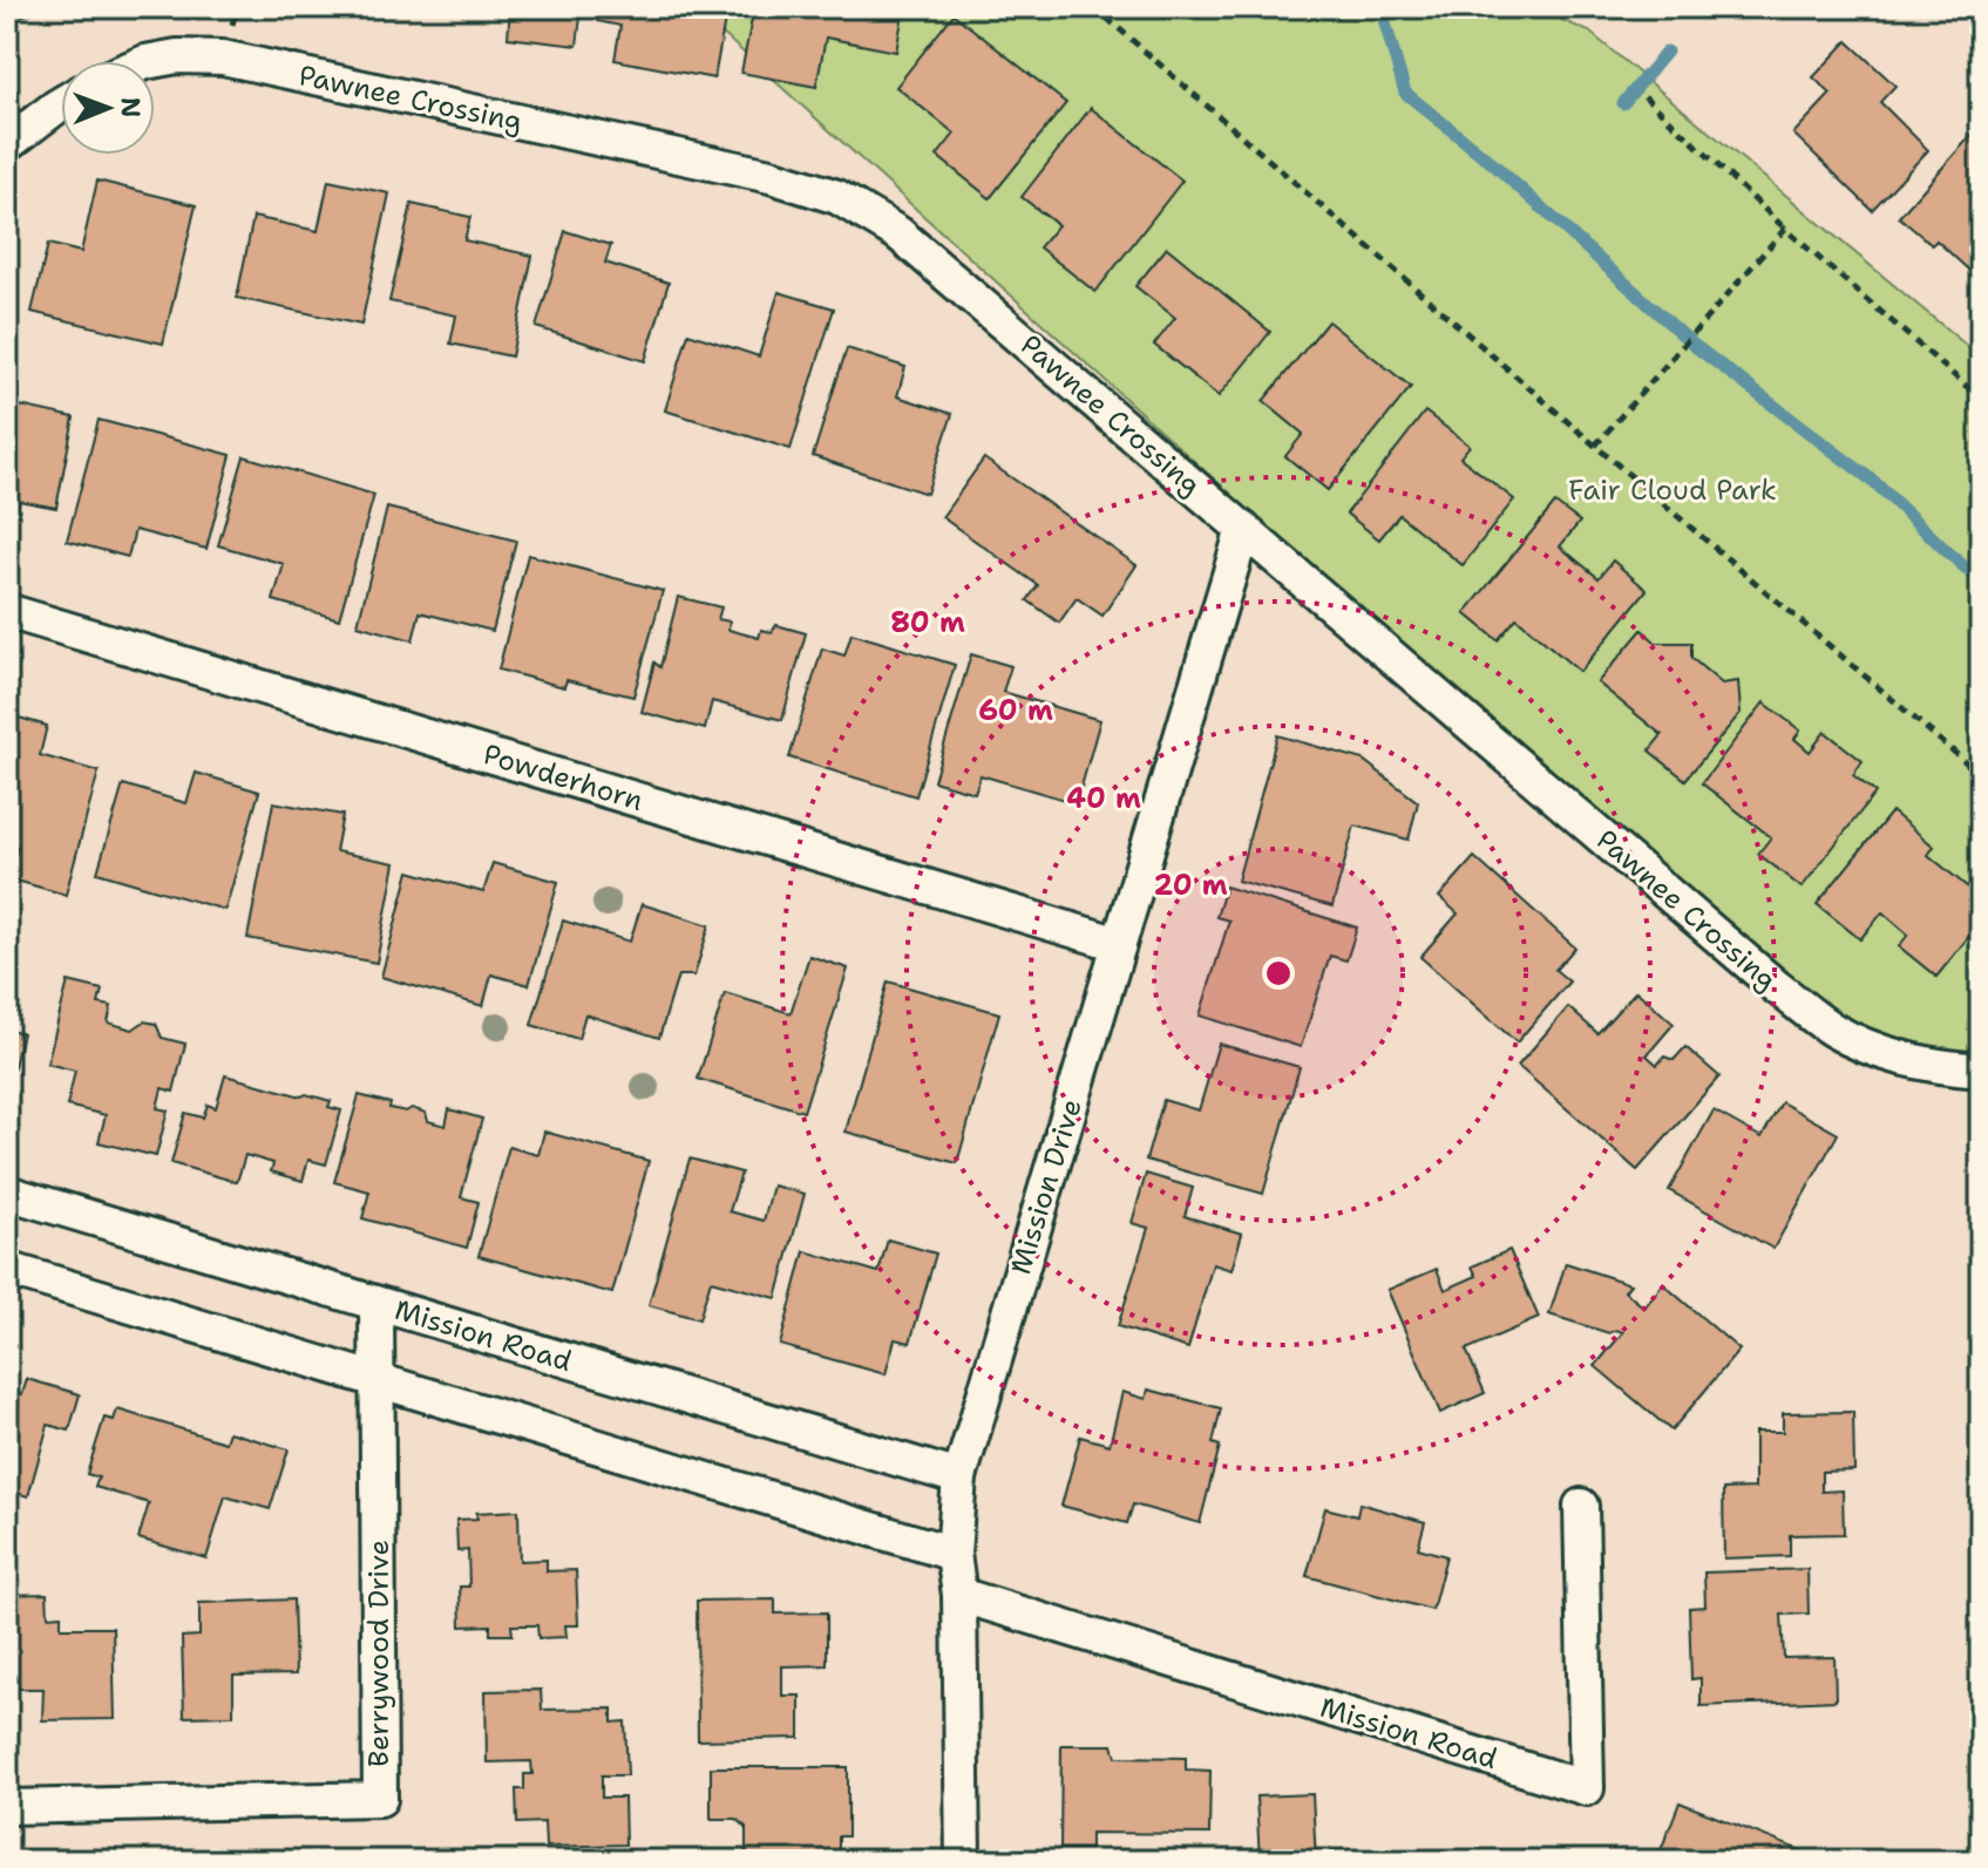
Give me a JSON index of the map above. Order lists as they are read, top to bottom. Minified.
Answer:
{"streets":{"street":["Pawnee Crossing","Powderhorn","Mission Drive","Mission Road","Berrywood Drive"]},"crossings":[["Pawnee Crossing","Mission Drive"],["Powderhorn","Mission Drive"],["Mission Drive","Mission Road"],["Mission Road","Berrywood Drive"]],"parks":["Fair Cloud Park"],"north":"right","rings":["80 m","60 m","40 m","20 m"]}
